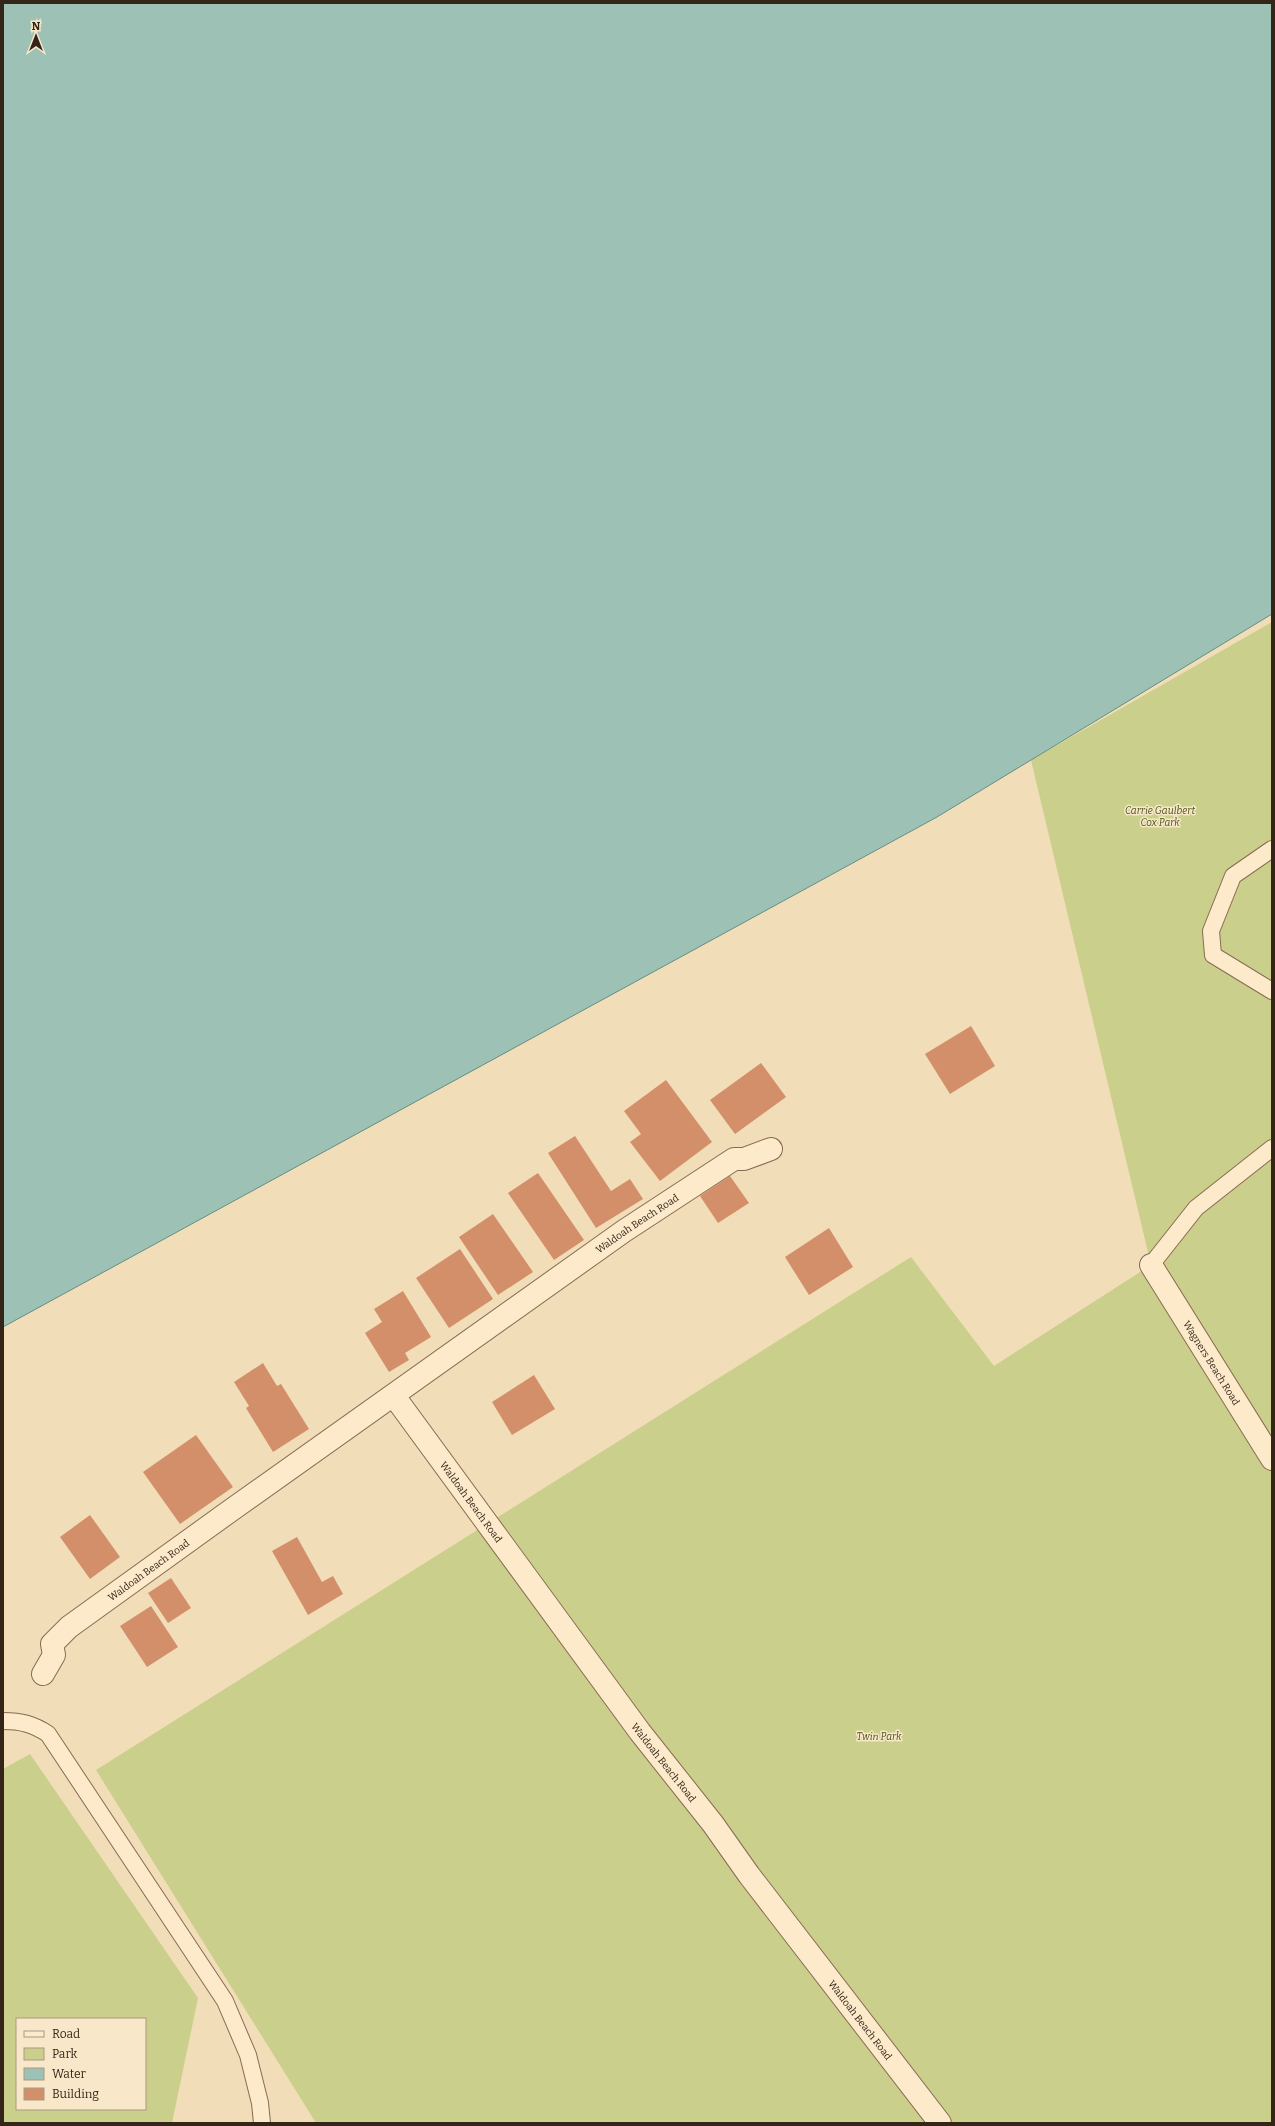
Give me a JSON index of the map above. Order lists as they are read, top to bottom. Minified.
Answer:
{"streets":{"street":["Waldoah Beach Road","Wagners Beach Road"]},"parks":["Carrie Gaulbert Cox Park","Twin Park"],"legend":["Road","Park","Water","Building"],"north":"top"}
